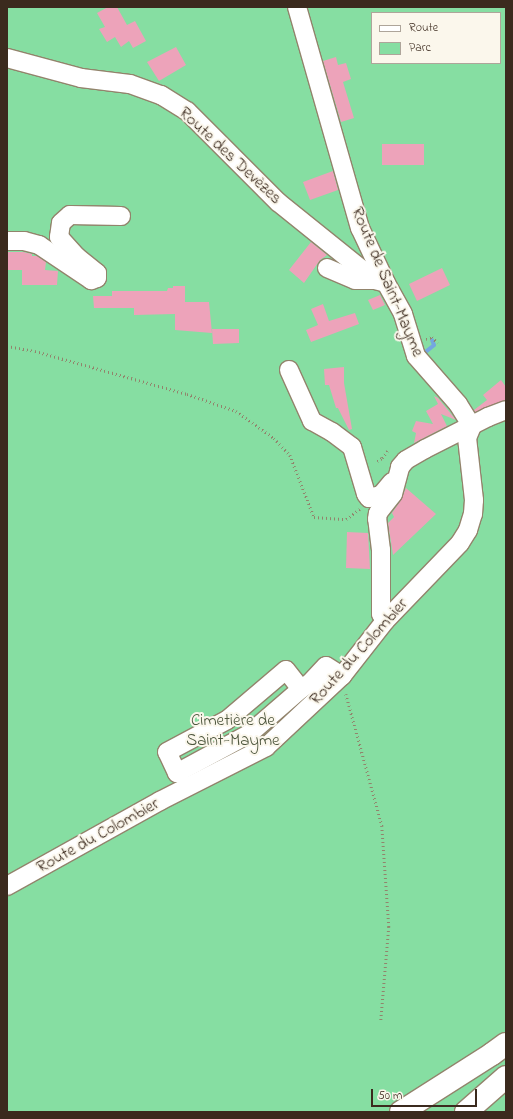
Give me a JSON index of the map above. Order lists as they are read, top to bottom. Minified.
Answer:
{"streets":{"street":["Route des Devèzes","Route de Saint-Mayme","Route du Colombier"]},"crossings":[["Route des Devèzes","Route de Saint-Mayme"],["Route de Saint-Mayme","Route du Colombier"]],"parks":["Cimetière de Saint-Mayme"],"legend":["Route","Parc"],"scale_bar":"50 m"}
